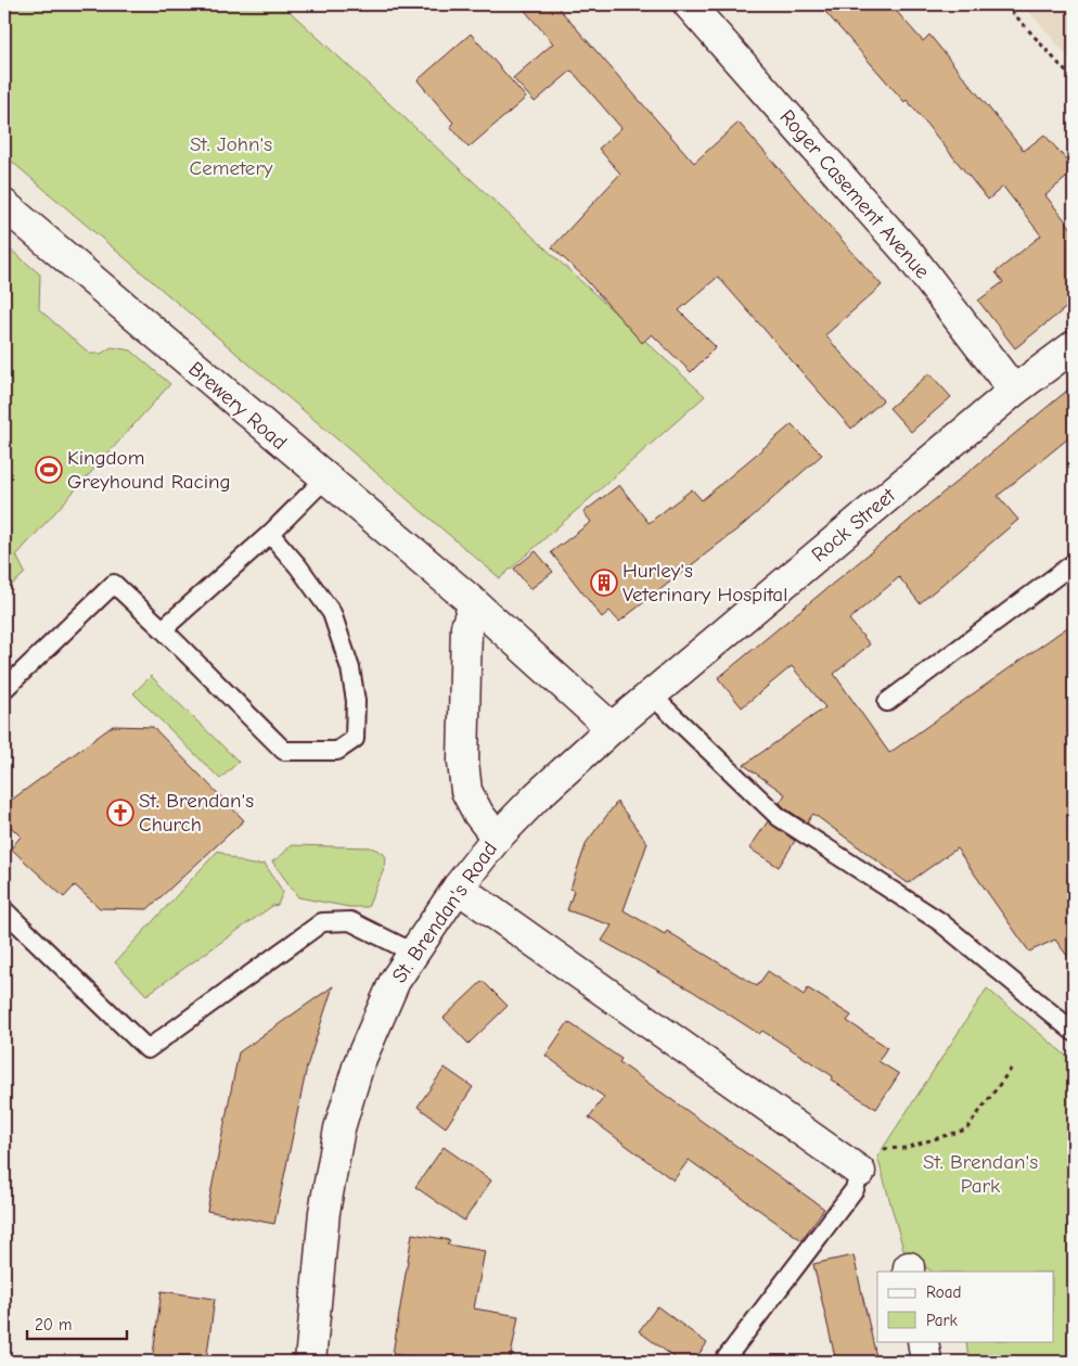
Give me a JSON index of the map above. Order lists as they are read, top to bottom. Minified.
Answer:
{"streets":{"street":["Roger Casement Avenue","Brewery Road","Rock Street","St. Brendan's Road"]},"crossings":[["Roger Casement Avenue","Rock Street"],["Brewery Road","Rock Street"],["Brewery Road","St. Brendan's Road"],["Rock Street","St. Brendan's Road"]],"parks":["St. John's Cemetery","St. Brendan's Park"],"places":{"sports":["Kingdom Greyhound Racing"],"building":["Hurley's Veterinary Hospital"],"church":["St. Brendan's Church"]},"legend":["Road","Park"],"scale_bar":"20 m"}
